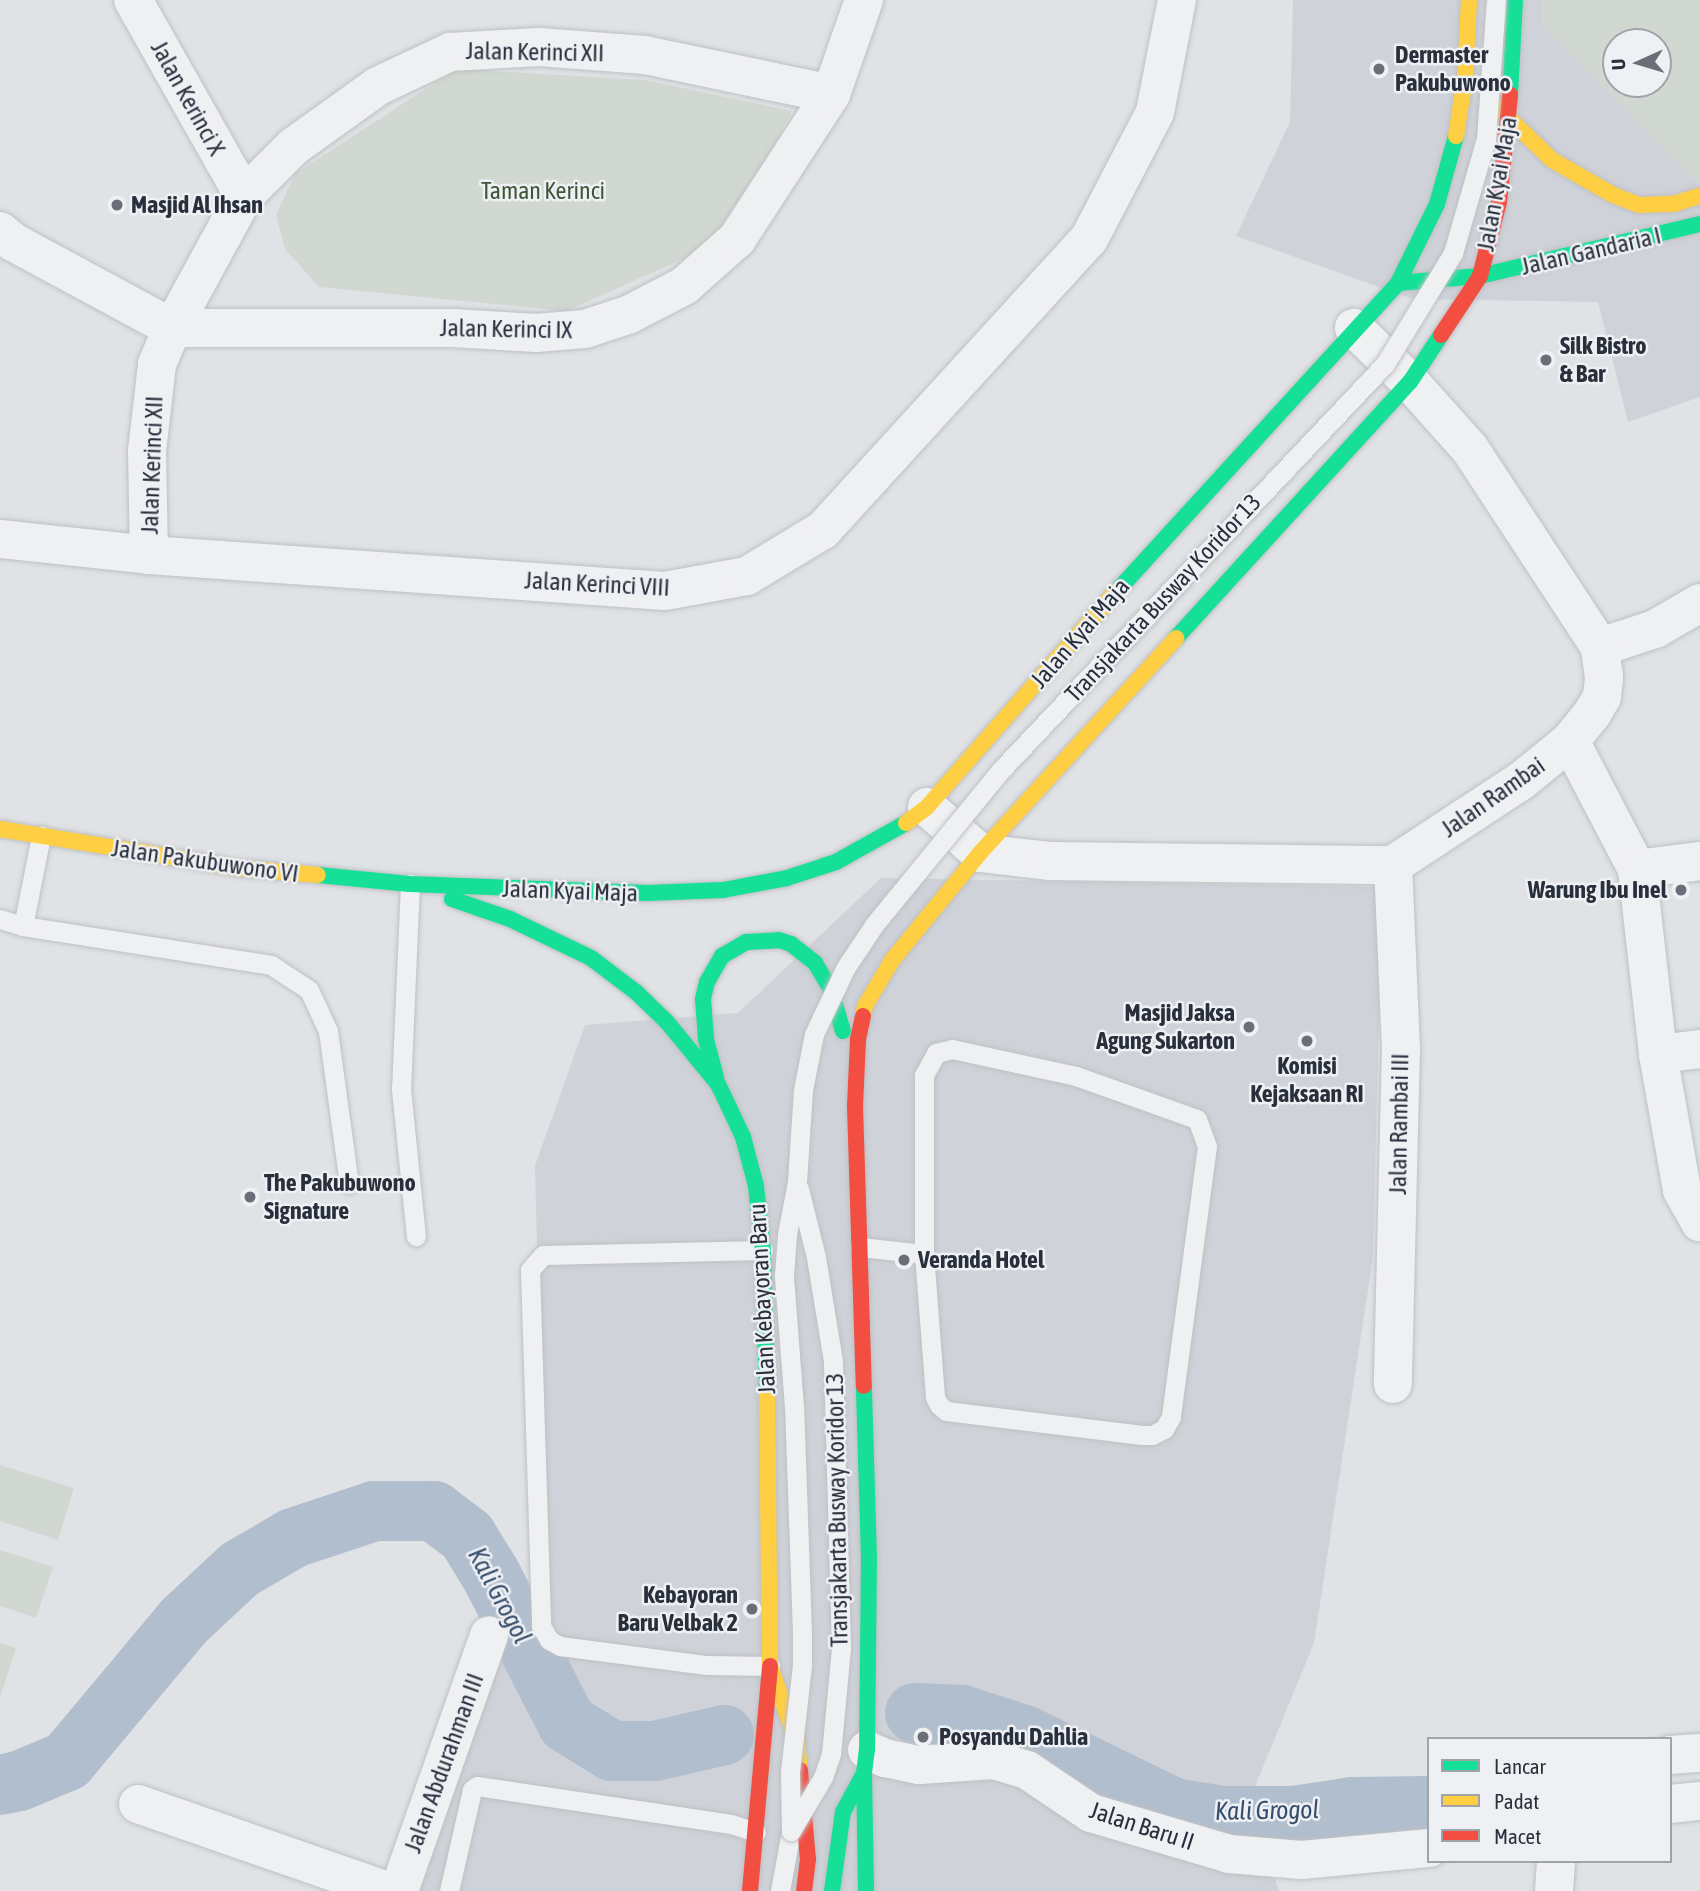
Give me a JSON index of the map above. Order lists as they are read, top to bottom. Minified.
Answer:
{"streets":{"main road":["Jalan Kyai Maja","Jalan Gandaria I","Jalan Pakubuwono VI","Jalan Kebayoran Baru"],"street":["Jalan Kerinci XII","Jalan Kerinci X","Jalan Kerinci IX","Jalan Kerinci VIII","Jalan Rambai","Jalan Rambai III","Jalan Abdurahman III","Jalan Baru II"],"lane":["Transjakarta Busway Koridor 13"]},"crossings":[["Jalan Kerinci XII","Jalan Kerinci X"],["Jalan Kerinci XII","Jalan Kerinci IX"],["Jalan Kerinci XII","Jalan Kerinci VIII"],["Jalan Kyai Maja","Jalan Gandaria I"],["Jalan Kyai Maja","Jalan Rambai"],["Jalan Kyai Maja","Jalan Pakubuwono VI"],["Jalan Kyai Maja","Jalan Kebayoran Baru"],["Jalan Rambai","Jalan Rambai III"],["Jalan Pakubuwono VI","Jalan Kebayoran Baru"]],"water":["Kali Grogol"],"parks":["Taman Kerinci"],"places":["Dermaster Pakubuwono","Masjid Al Ihsan","Silk Bistro & Bar","Warung Ibu Inel","Masjid Jaksa Agung Sukarton","Komisi Kejaksaan RI","The Pakubuwono Signature","Veranda Hotel","Kebayoran Baru Velbak 2","Posyandu Dahlia"],"legend":["Lancar","Padat","Macet"],"north":"left"}
